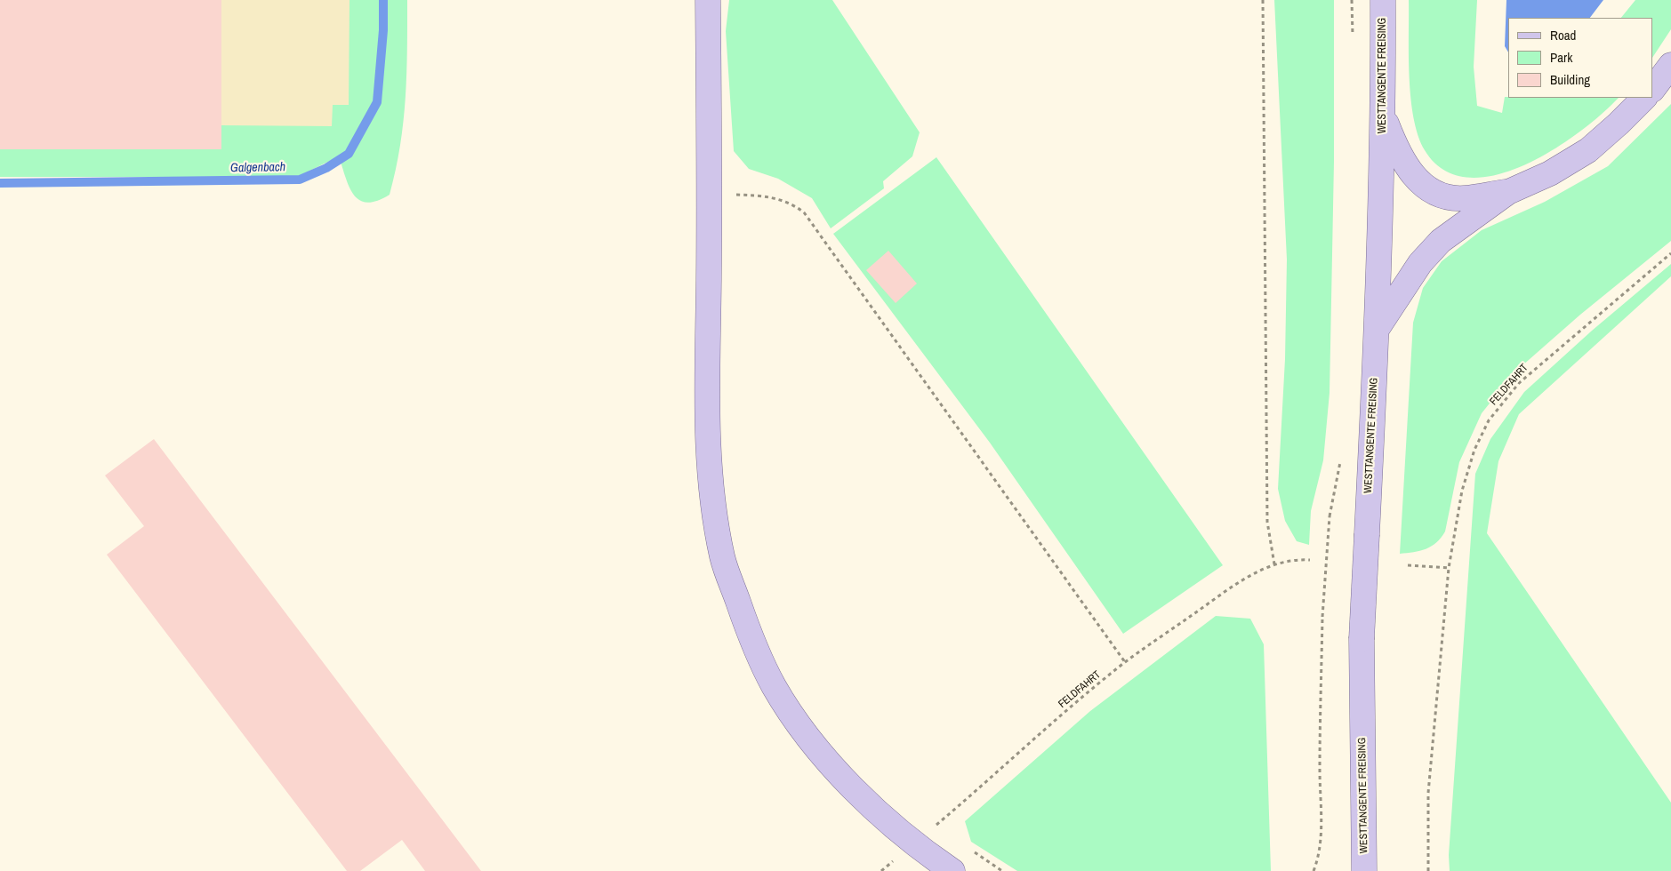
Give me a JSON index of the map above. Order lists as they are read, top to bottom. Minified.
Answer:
{"streets":{"main road":["WESTTANGENTE FREISING"],"path":["FELDFAHRT"]},"water":["Galgenbach"],"legend":["Road","Park","Building"]}
